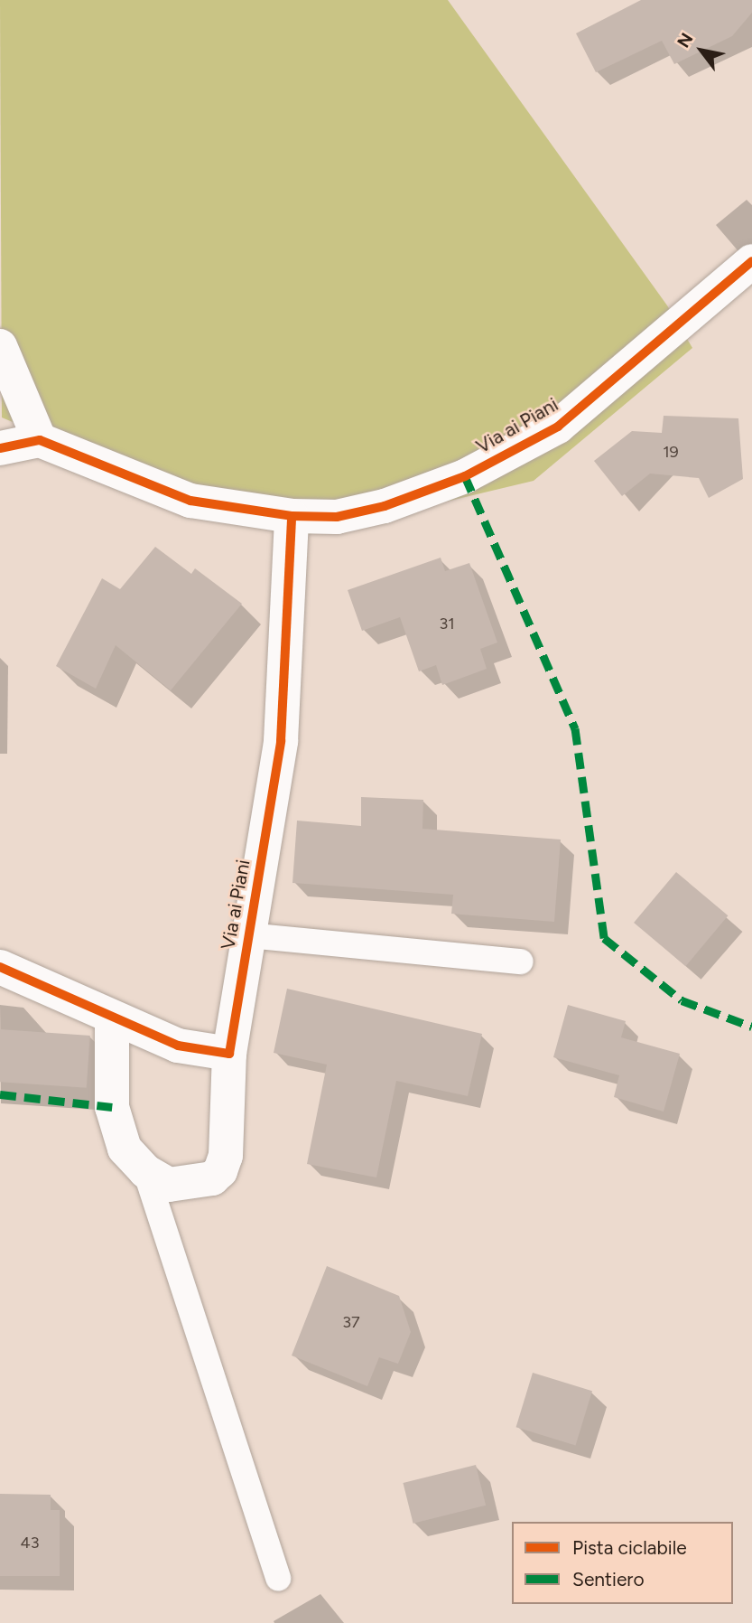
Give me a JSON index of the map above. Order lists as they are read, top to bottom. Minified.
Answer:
{"streets":{"street":["Via ai Piani"]},"house_numbers":["19","31","37","43"],"legend":["Pista ciclabile","Sentiero"],"north":"top left"}
